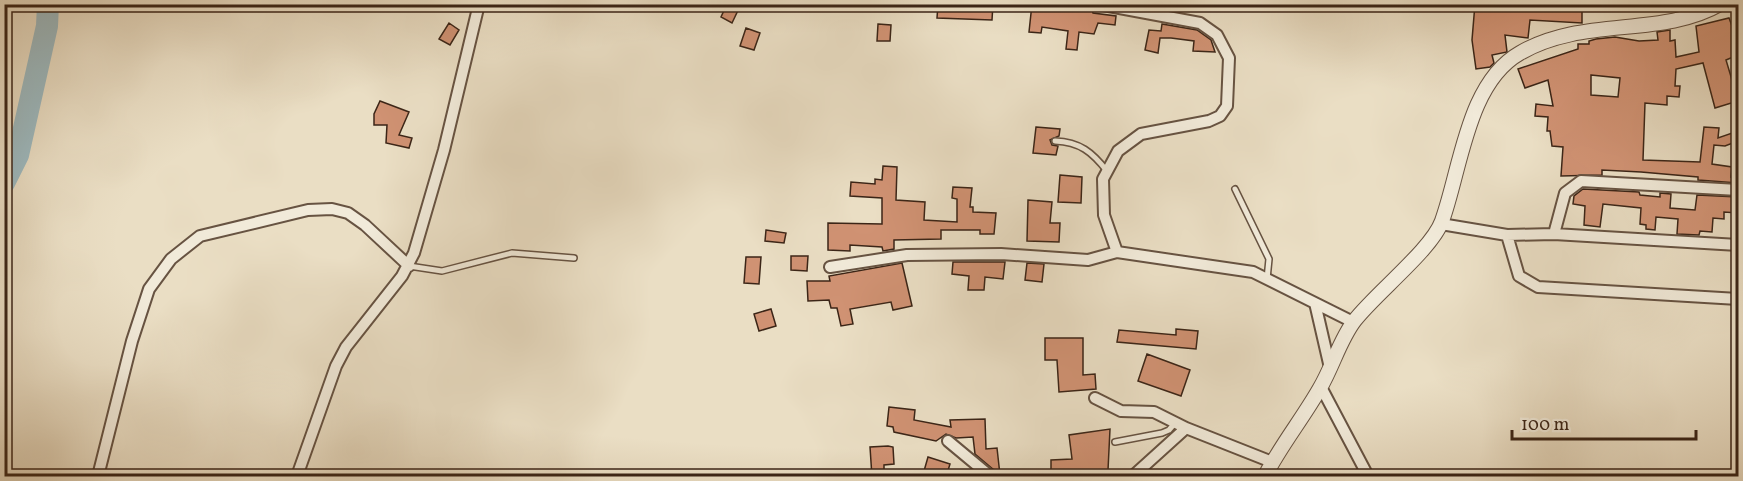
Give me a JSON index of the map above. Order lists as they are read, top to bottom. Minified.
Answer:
{"scale_bar":"100 m"}
